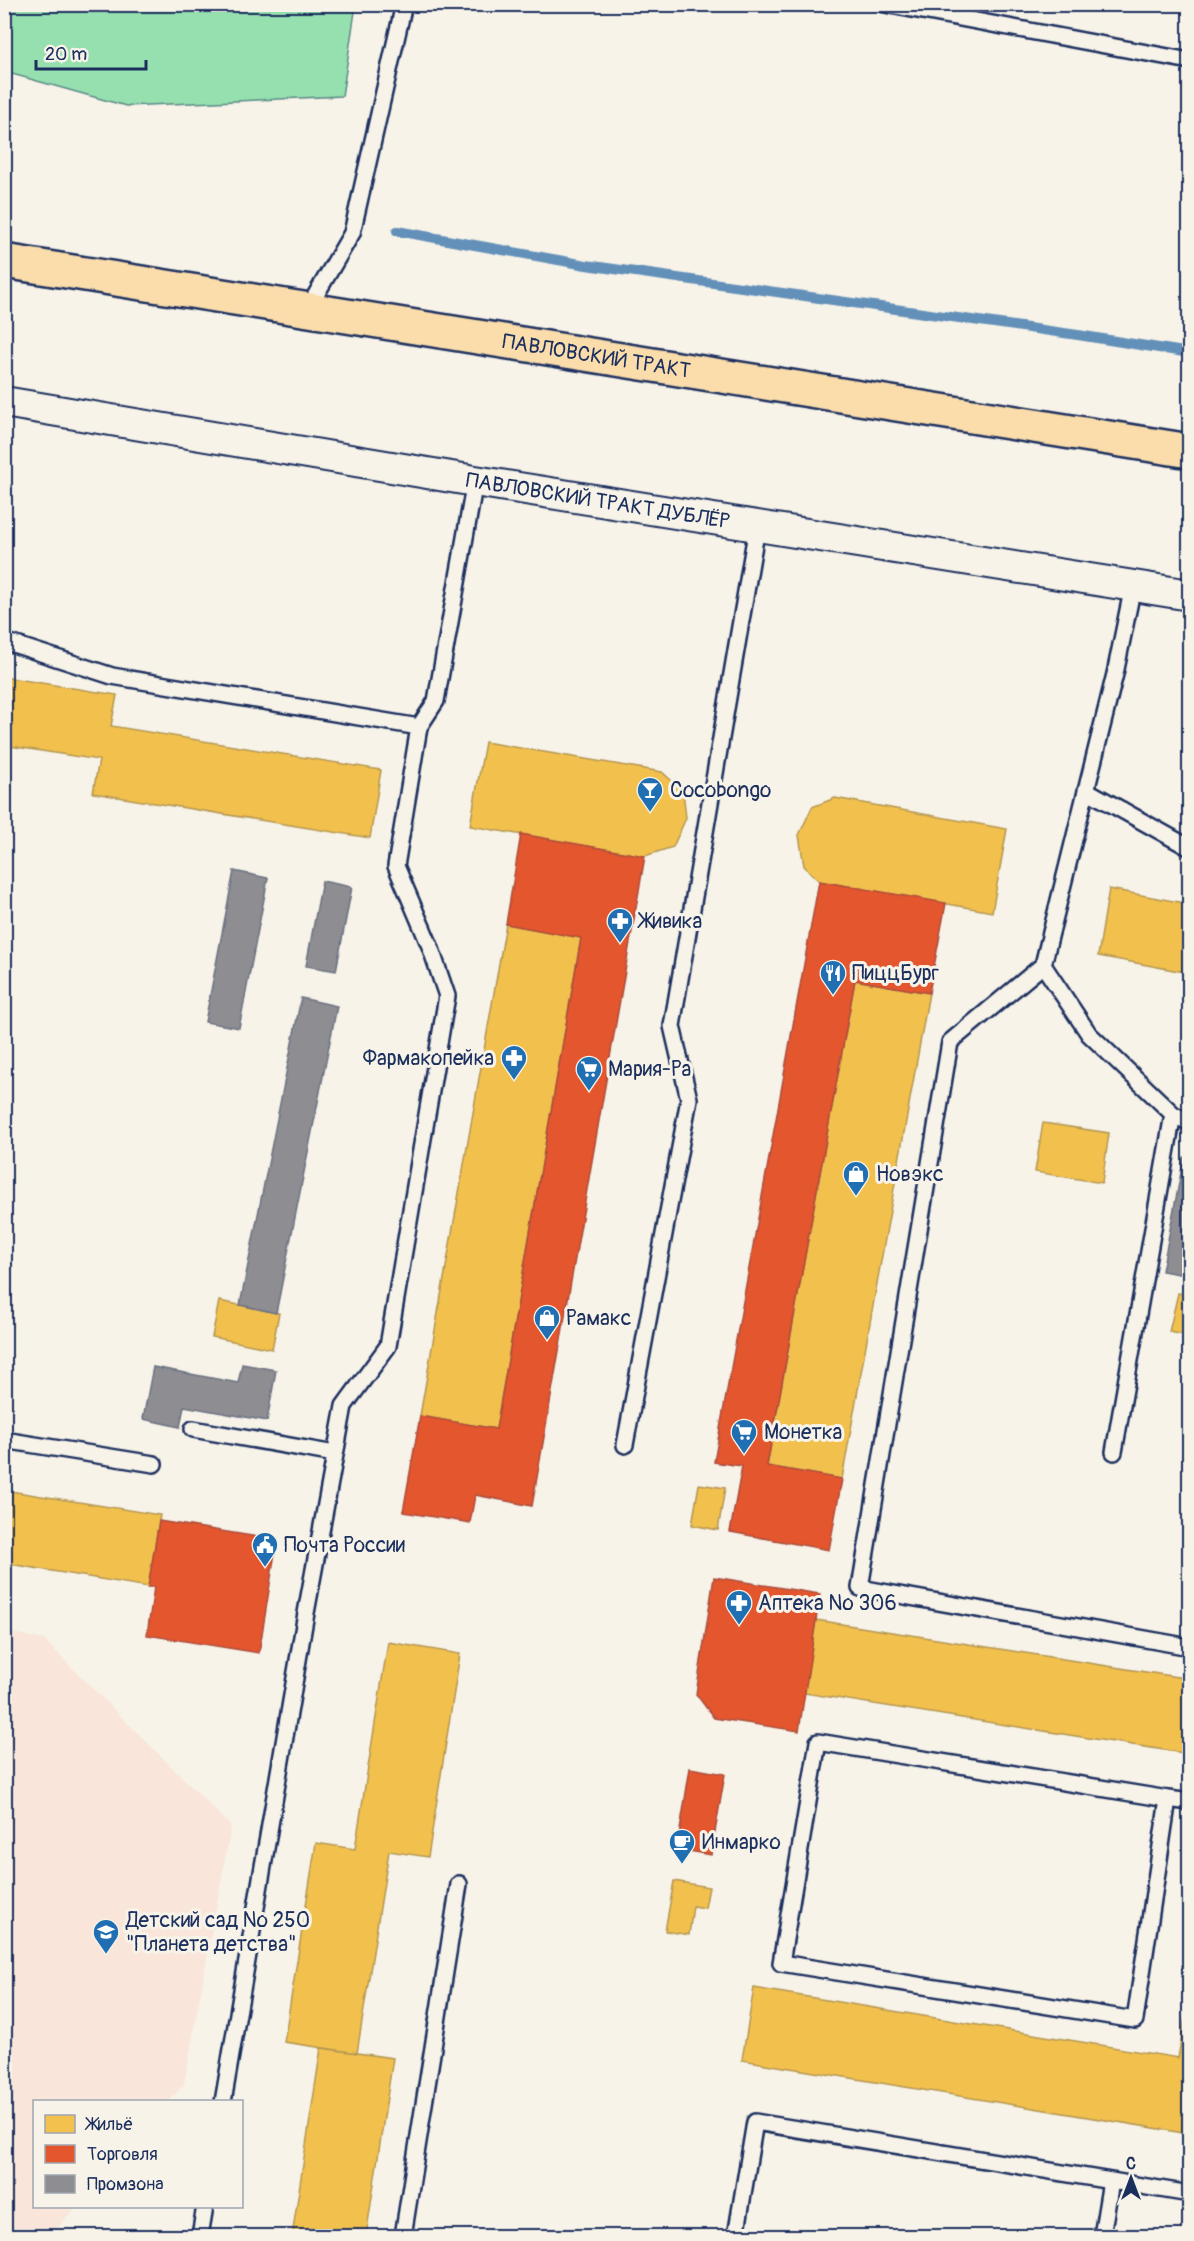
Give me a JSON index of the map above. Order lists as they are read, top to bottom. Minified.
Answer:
{"streets":{"main road":["ПАВЛОВСКИЙ ТРАКТ"],"street":["ПАВЛОВСКИЙ ТРАКТ ДУБЛЁР"]},"places":{"bar":["Cocobongo"],"pharmacy":["Живика","Фармакопейка","Аптека № 306"],"restaurant":["ПиццБург"],"supermarket":["Мария-Ра","Монетка"],"shop":["Новэкс","Рамакс"],"public building":["Почта России"],"cafe":["Инмарко"],"school or university":["Детский сад № 250 \"Планета детства\""]},"legend":["Жильё","Торговля","Промзона"],"scale_bar":"20 m","north":"top"}
